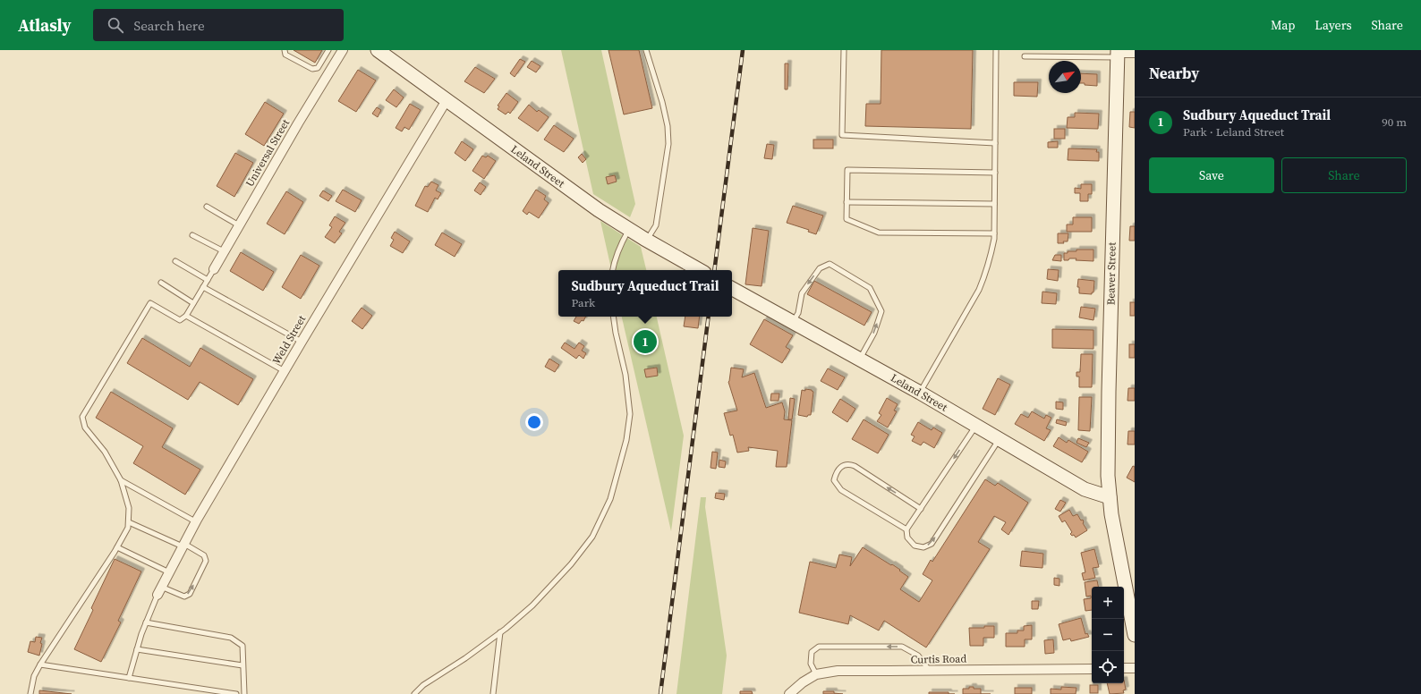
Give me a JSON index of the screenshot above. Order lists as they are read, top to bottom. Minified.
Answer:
{"streets":{"street":["Universal Street","Leland Street","Beaver Street","Weld Street","Curtis Road"]},"crossings":[["Leland Street","Beaver Street"],["Leland Street","Weld Street"]],"north":"top right","page":{"header":"Atlasly","search":"Search here","nav":["Map","Layers","Share"],"heading":"Nearby","list":[{"mark":"1","name":"Sudbury Aqueduct Trail","note":"Park · Leland Street","value":"90 m"}],"buttons":["Save","Share"],"popup":["Sudbury Aqueduct Trail","Park"],"pins":"1","map_buttons":["+","−"]}}
